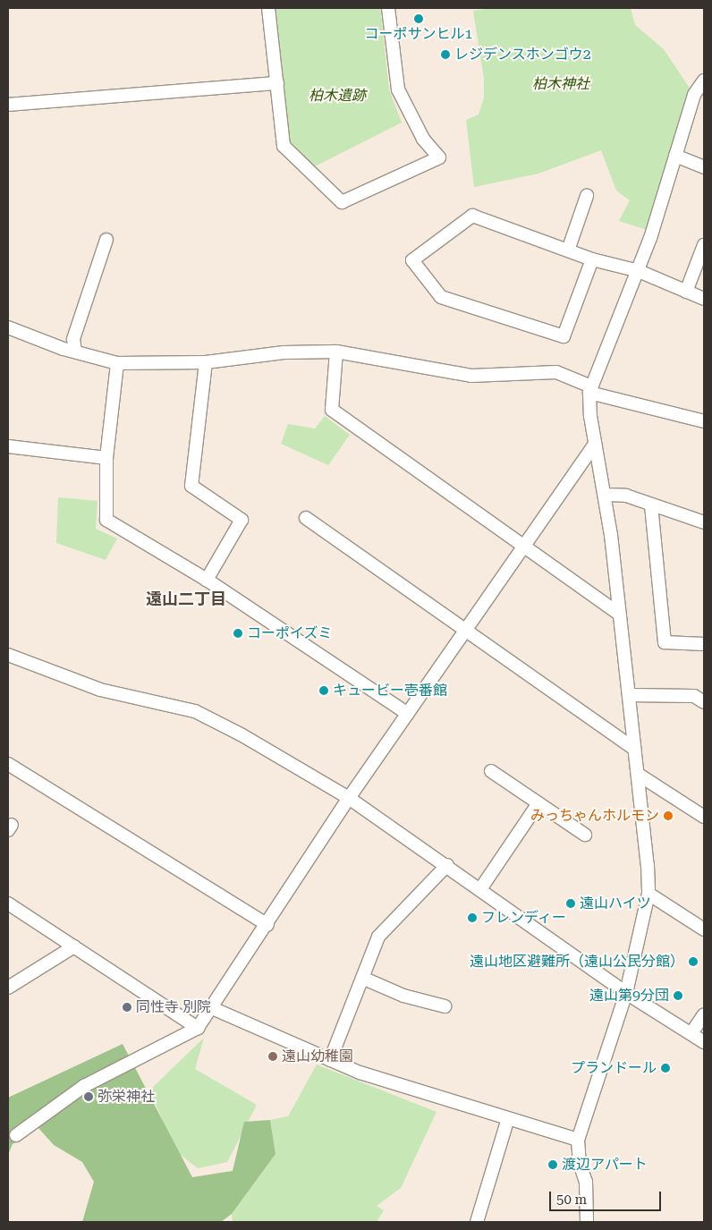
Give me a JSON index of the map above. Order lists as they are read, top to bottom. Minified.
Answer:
{"districts":["遠山二丁目"],"parks":["柏木神社","柏木遺跡"],"places":["コーポサンヒル1","レジデンスホンゴウ2","コーポイズミ","キュービー壱番館","みっちゃんホルモン","遠山ハイツ","フレンディー","遠山地区避難所（遠山公民分館）","遠山第9分団","同性寺 別院","遠山幼稚園","プランドール","弥栄神社","渡辺アパート"],"scale_bar":"50 m"}
